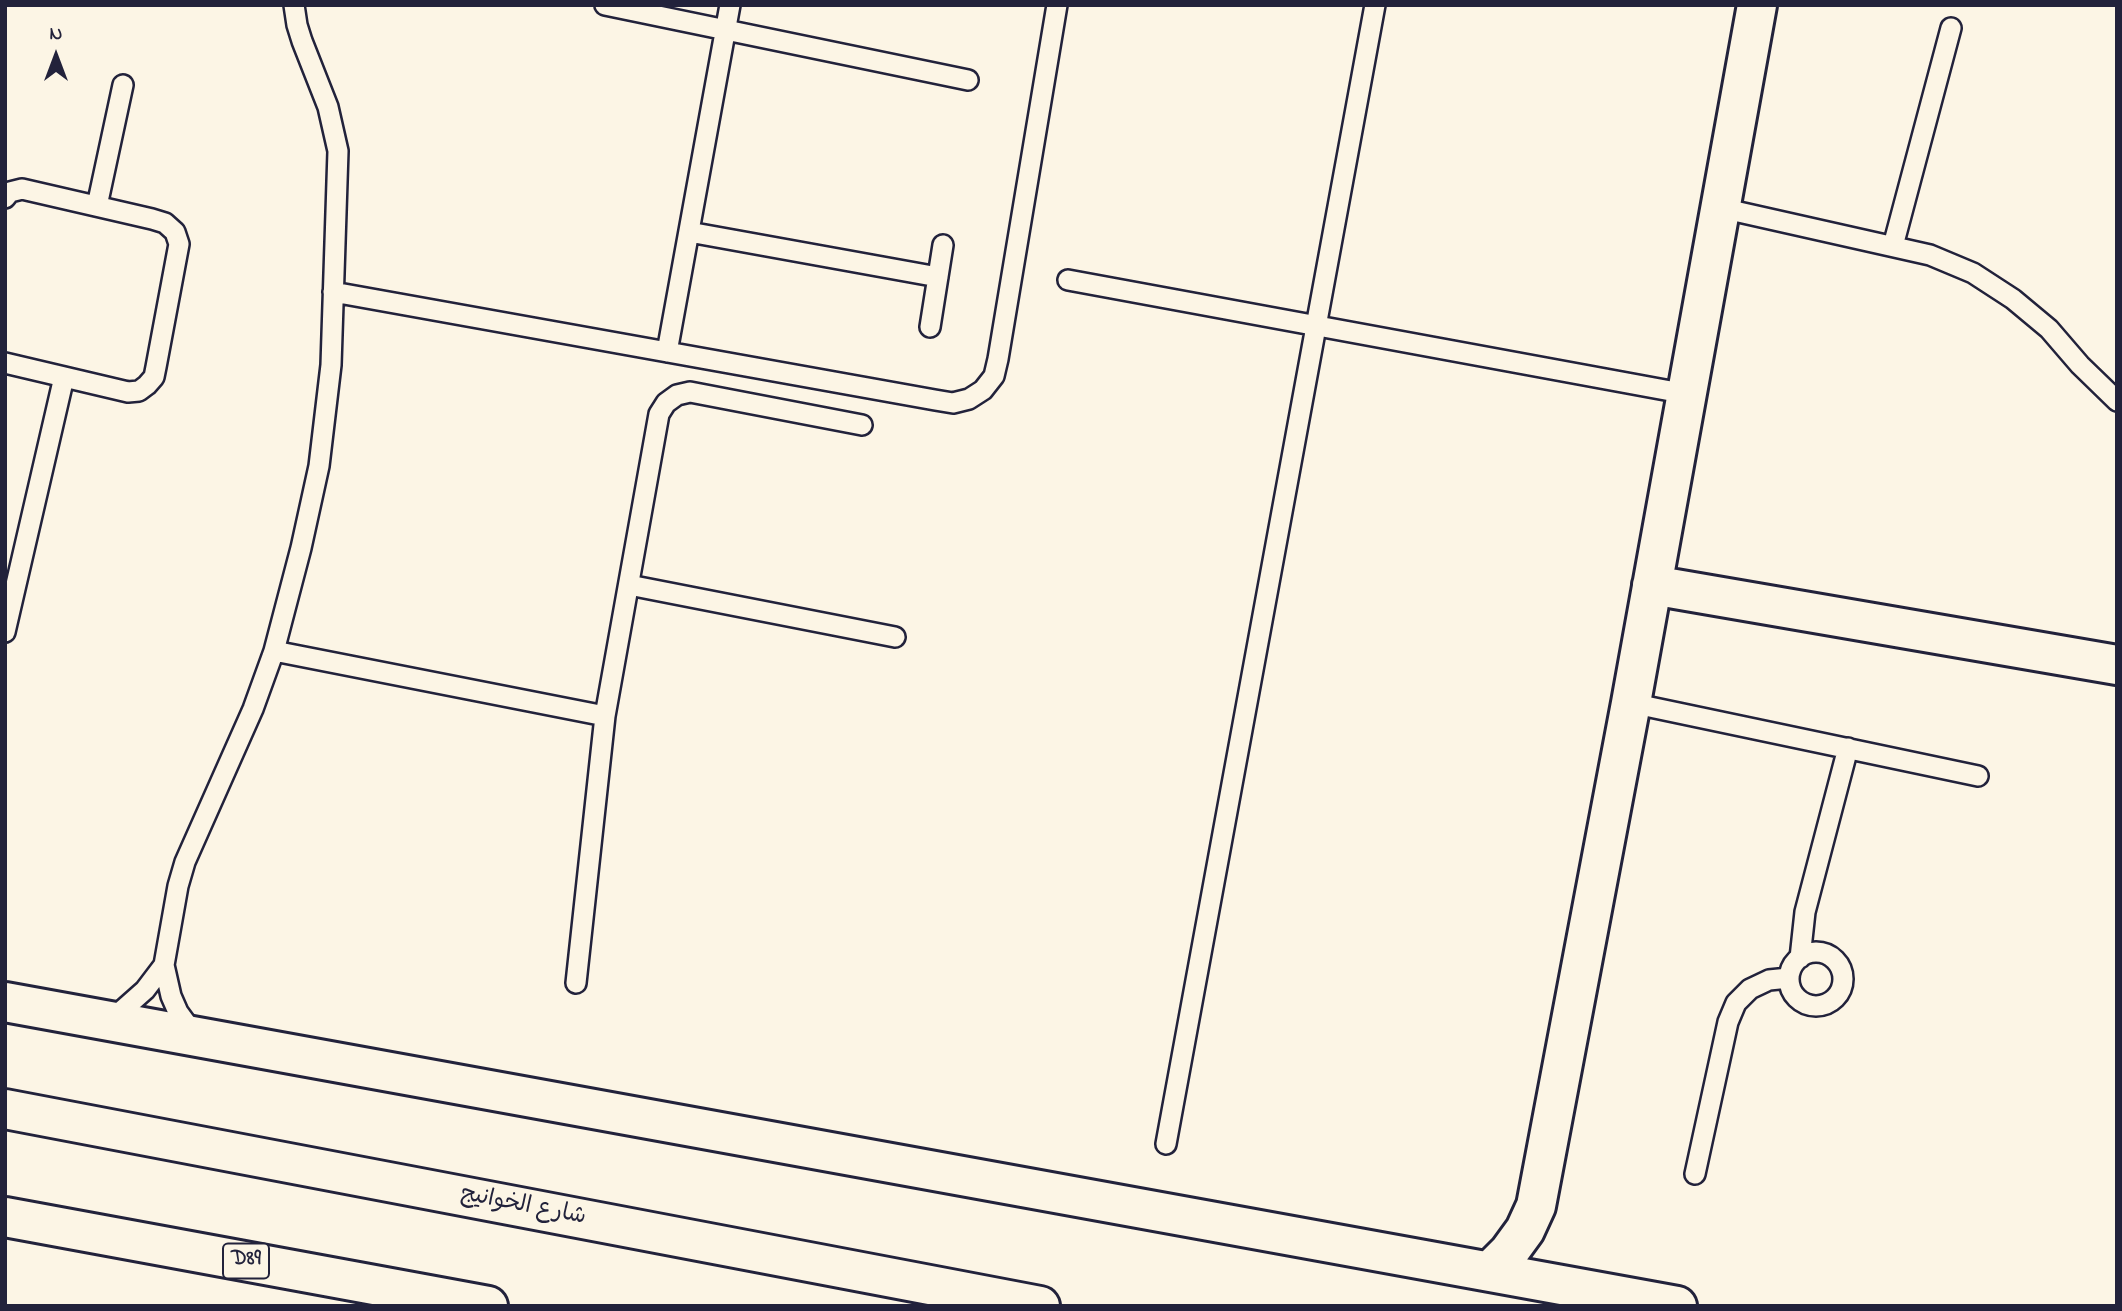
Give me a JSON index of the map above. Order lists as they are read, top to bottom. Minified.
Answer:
{"streets":{"main road":["شارع الخوانيج","D89"]},"north":"top"}
